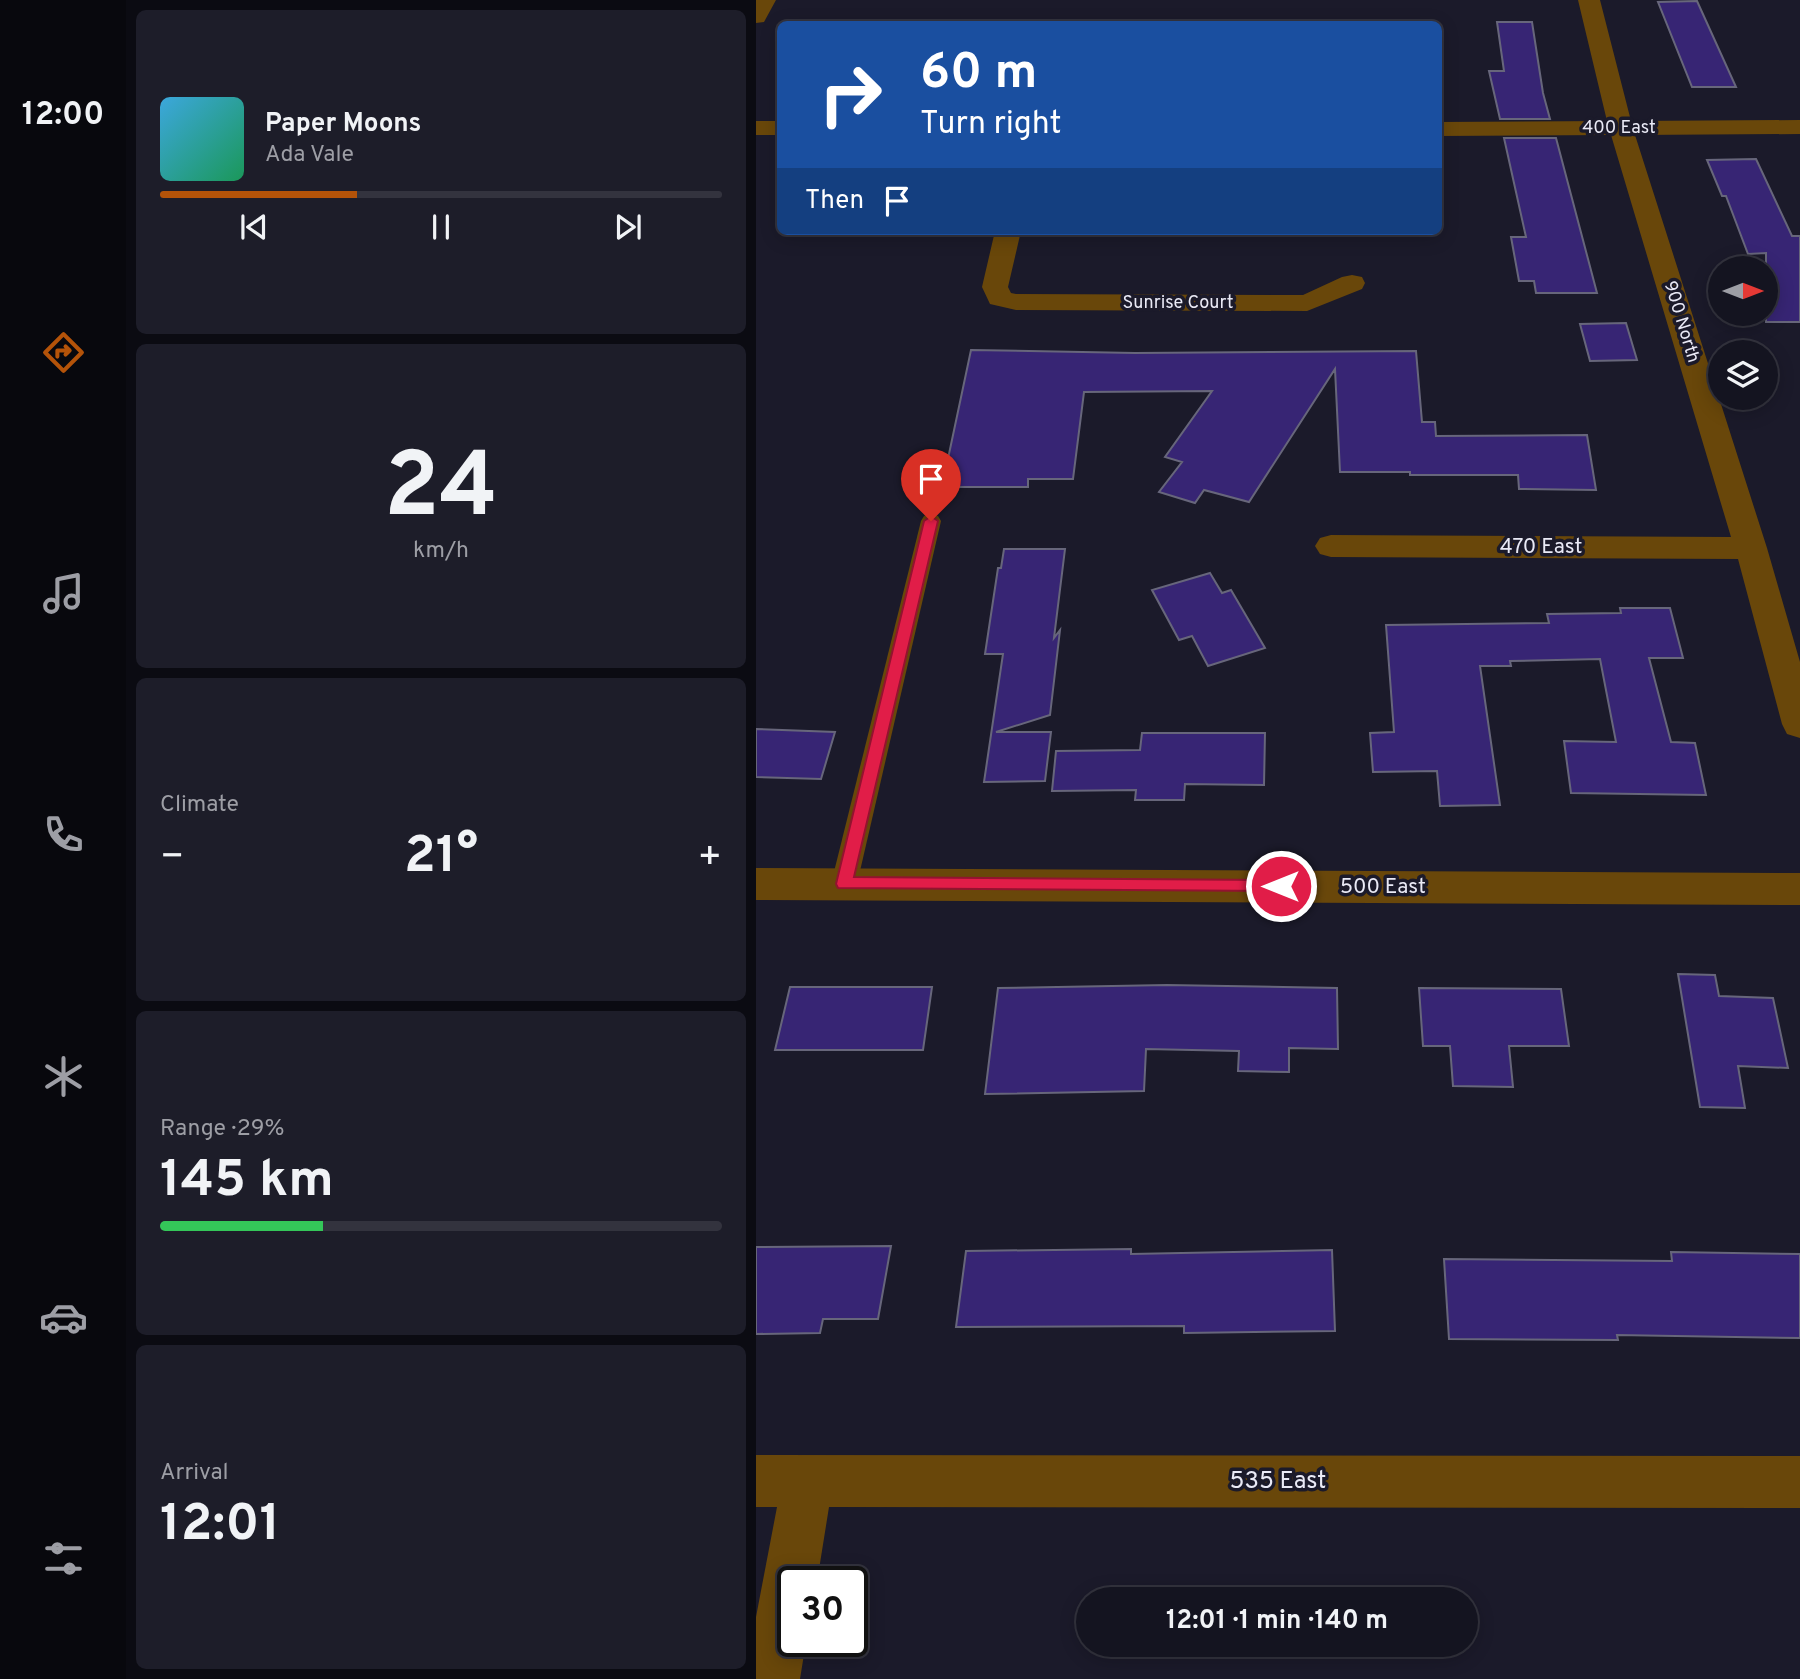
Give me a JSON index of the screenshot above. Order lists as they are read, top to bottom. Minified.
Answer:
{"streets":{"street":["400 East","Sunrise Court","900 North","470 East","500 East","535 East"]},"crossings":[["400 East","900 North"],["900 North","470 East"]],"north":"right","page":{"tabs":"12:00","turn":["60 m","Turn right"],"song":["Paper Moons","Ada Vale"],"then":"Then","tile":[["24","km/h"],"Climate",["Range · 29%","145 km"],["Arrival","12:01"]],"heat":["−","21°","+"],"limit":"30","trip":"12:01 · 1 min · 140 m"}}
